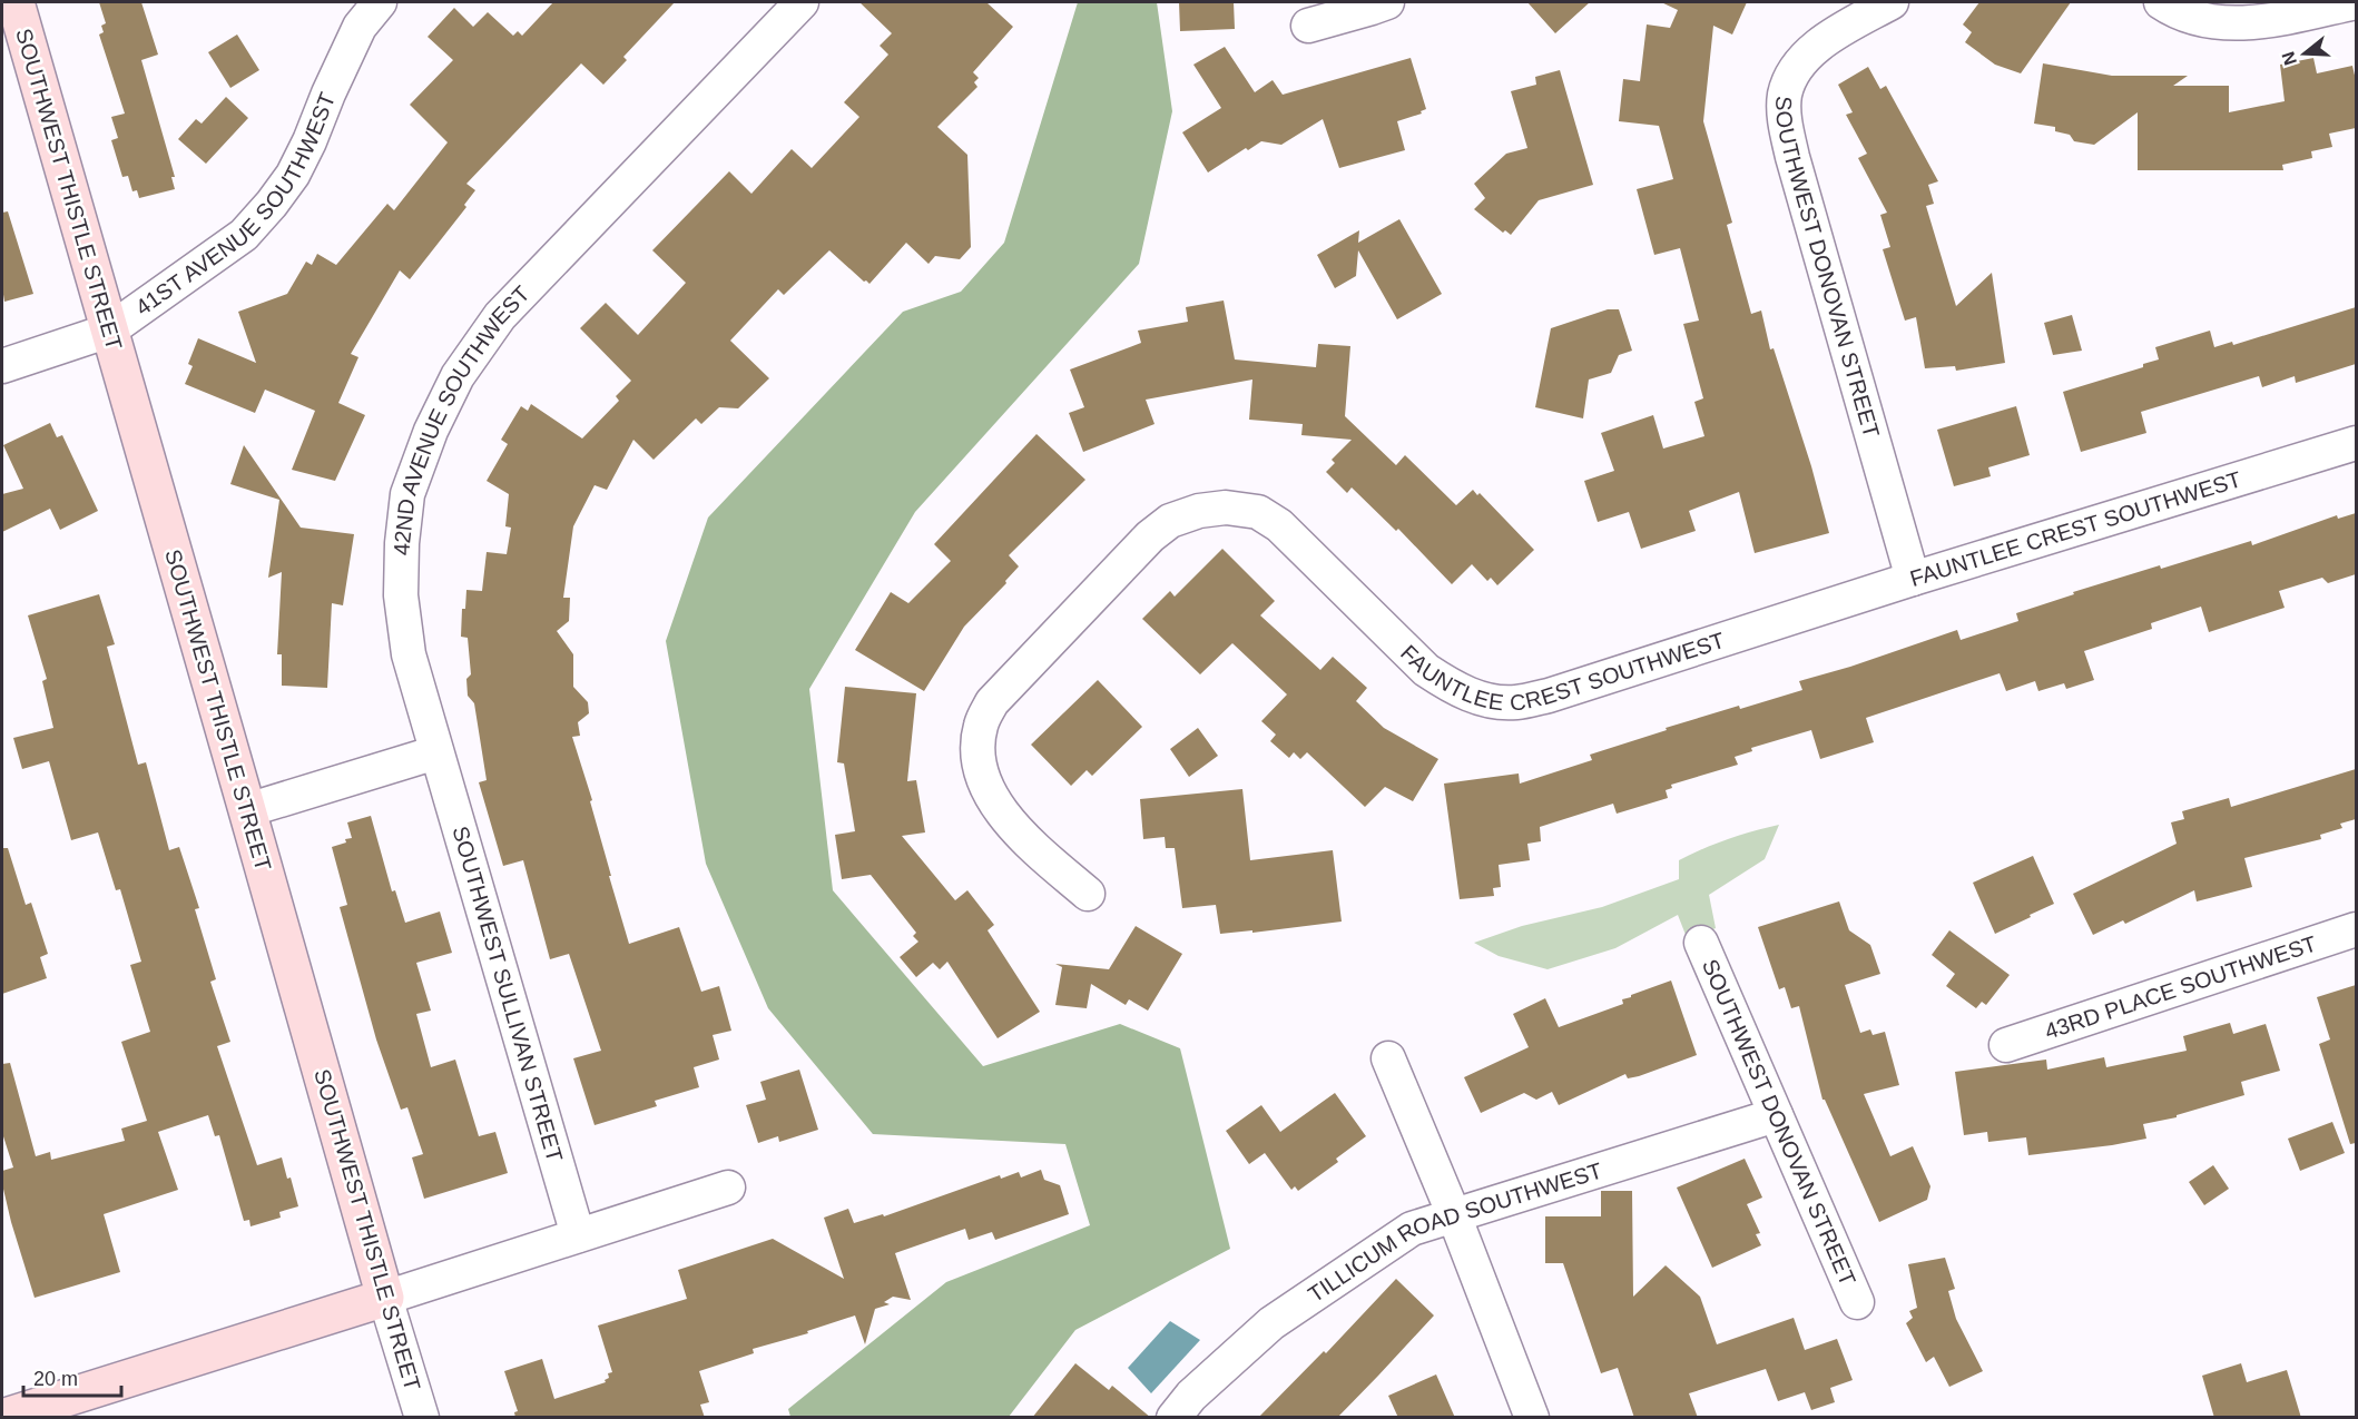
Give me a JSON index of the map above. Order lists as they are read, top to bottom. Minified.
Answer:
{"streets":{"main road":["SOUTHWEST THISTLE STREET"],"street":["41ST AVENUE SOUTHWEST","SOUTHWEST DONOVAN STREET","42ND AVENUE SOUTHWEST","FAUNTLEE CREST SOUTHWEST","43RD PLACE SOUTHWEST","SOUTHWEST SULLIVAN STREET","TILLICUM ROAD SOUTHWEST"]},"crossings":[["SOUTHWEST THISTLE STREET","41ST AVENUE SOUTHWEST"],["SOUTHWEST DONOVAN STREET","FAUNTLEE CREST SOUTHWEST"],["SOUTHWEST DONOVAN STREET","TILLICUM ROAD SOUTHWEST"],["42ND AVENUE SOUTHWEST","SOUTHWEST SULLIVAN STREET"]],"scale_bar":"20 m","north":"left"}
